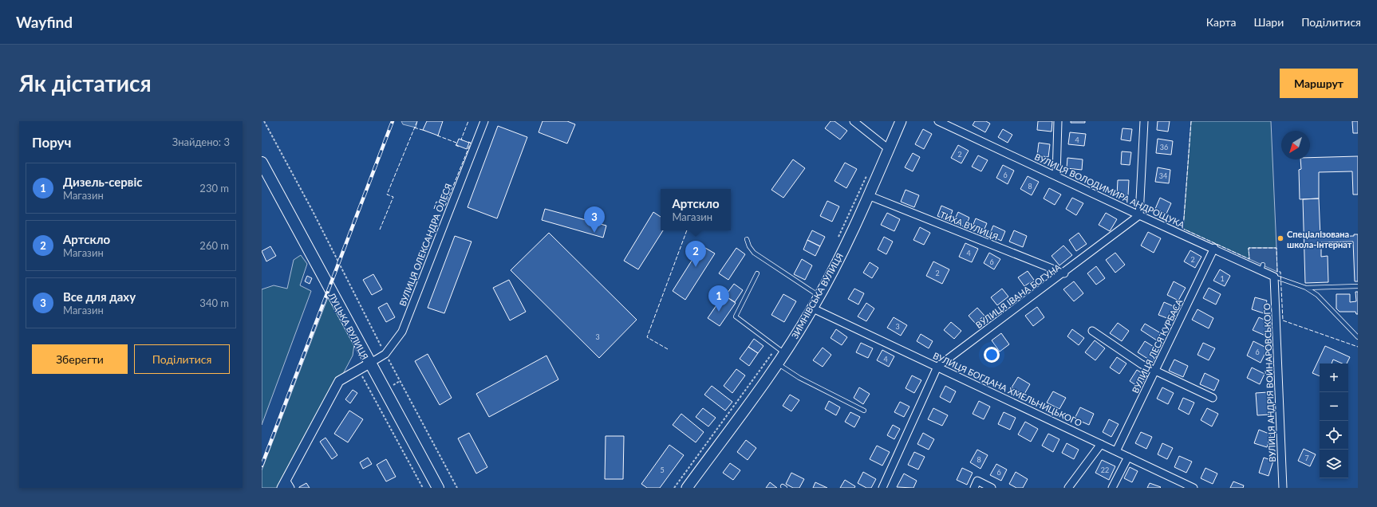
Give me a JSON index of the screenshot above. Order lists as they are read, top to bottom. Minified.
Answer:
{"streets":{"main road":["ЗИМНІВСЬКА ВУЛИЦЯ","ЛУЦЬКА ВУЛИЦЯ"],"street":["ВУЛИЦЯ ВОЛОДИМИРА АНДРОЩУКА","ТИХА ВУЛИЦЯ","ВУЛИЦЯ ОЛЕКСАНДРА ОЛЕСЯ","ВУЛИЦЯ ІВАНА БОГУНА","ВУЛИЦЯ ЛЕСЯ КУРБАСА","ВУЛИЦЯ АНДРІЯ ВОЙНАРОВСЬКОГО","ВУЛИЦЯ БОГДАНА ХМЕЛЬНИЦЬКОГО"]},"crossings":[["ВУЛИЦЯ ВОЛОДИМИРА АНДРОЩУКА","ВУЛИЦЯ ІВАНА БОГУНА"],["ВУЛИЦЯ ВОЛОДИМИРА АНДРОЩУКА","ВУЛИЦЯ ЛЕСЯ КУРБАСА"],["ВУЛИЦЯ ВОЛОДИМИРА АНДРОЩУКА","ВУЛИЦЯ АНДРІЯ ВОЙНАРОВСЬКОГО"],["ТИХА ВУЛИЦЯ","ЗИМНІВСЬКА ВУЛИЦЯ"],["ТИХА ВУЛИЦЯ","ВУЛИЦЯ ІВАНА БОГУНА"],["ВУЛИЦЯ ОЛЕКСАНДРА ОЛЕСЯ","ЛУЦЬКА ВУЛИЦЯ"],["ЗИМНІВСЬКА ВУЛИЦЯ","ВУЛИЦЯ БОГДАНА ХМЕЛЬНИЦЬКОГО"],["ВУЛИЦЯ ІВАНА БОГУНА","ВУЛИЦЯ БОГДАНА ХМЕЛЬНИЦЬКОГО"],["ВУЛИЦЯ ЛЕСЯ КУРБАСА","ВУЛИЦЯ БОГДАНА ХМЕЛЬНИЦЬКОГО"]],"places":["Спеціалізована школа-інтернат"],"house_numbers":["4","36","2","6","34","8","4","2","6","2","1","3","3","6","4","7","8","5","22","6"],"north":"bottom left","page":{"header":"Wayfind","nav":["Карта","Шари","Поділитися"],"buttons":["Маршрут",["Зберегти","Поділитися"]],"title":"Як дістатися","heading":["Поруч","Знайдено: 3"],"list":[{"mark":"1","name":"Дизель-сервіс","note":"Магазин","value":"230 m"},{"mark":"2","name":"Артскло","note":"Магазин","value":"260 m"},{"mark":"3","name":"Все для даху","note":"Магазин","value":"340 m"}],"popup":["Артскло","Магазин"],"pins":["3","2","1"],"map_buttons":["+","−"]}}
